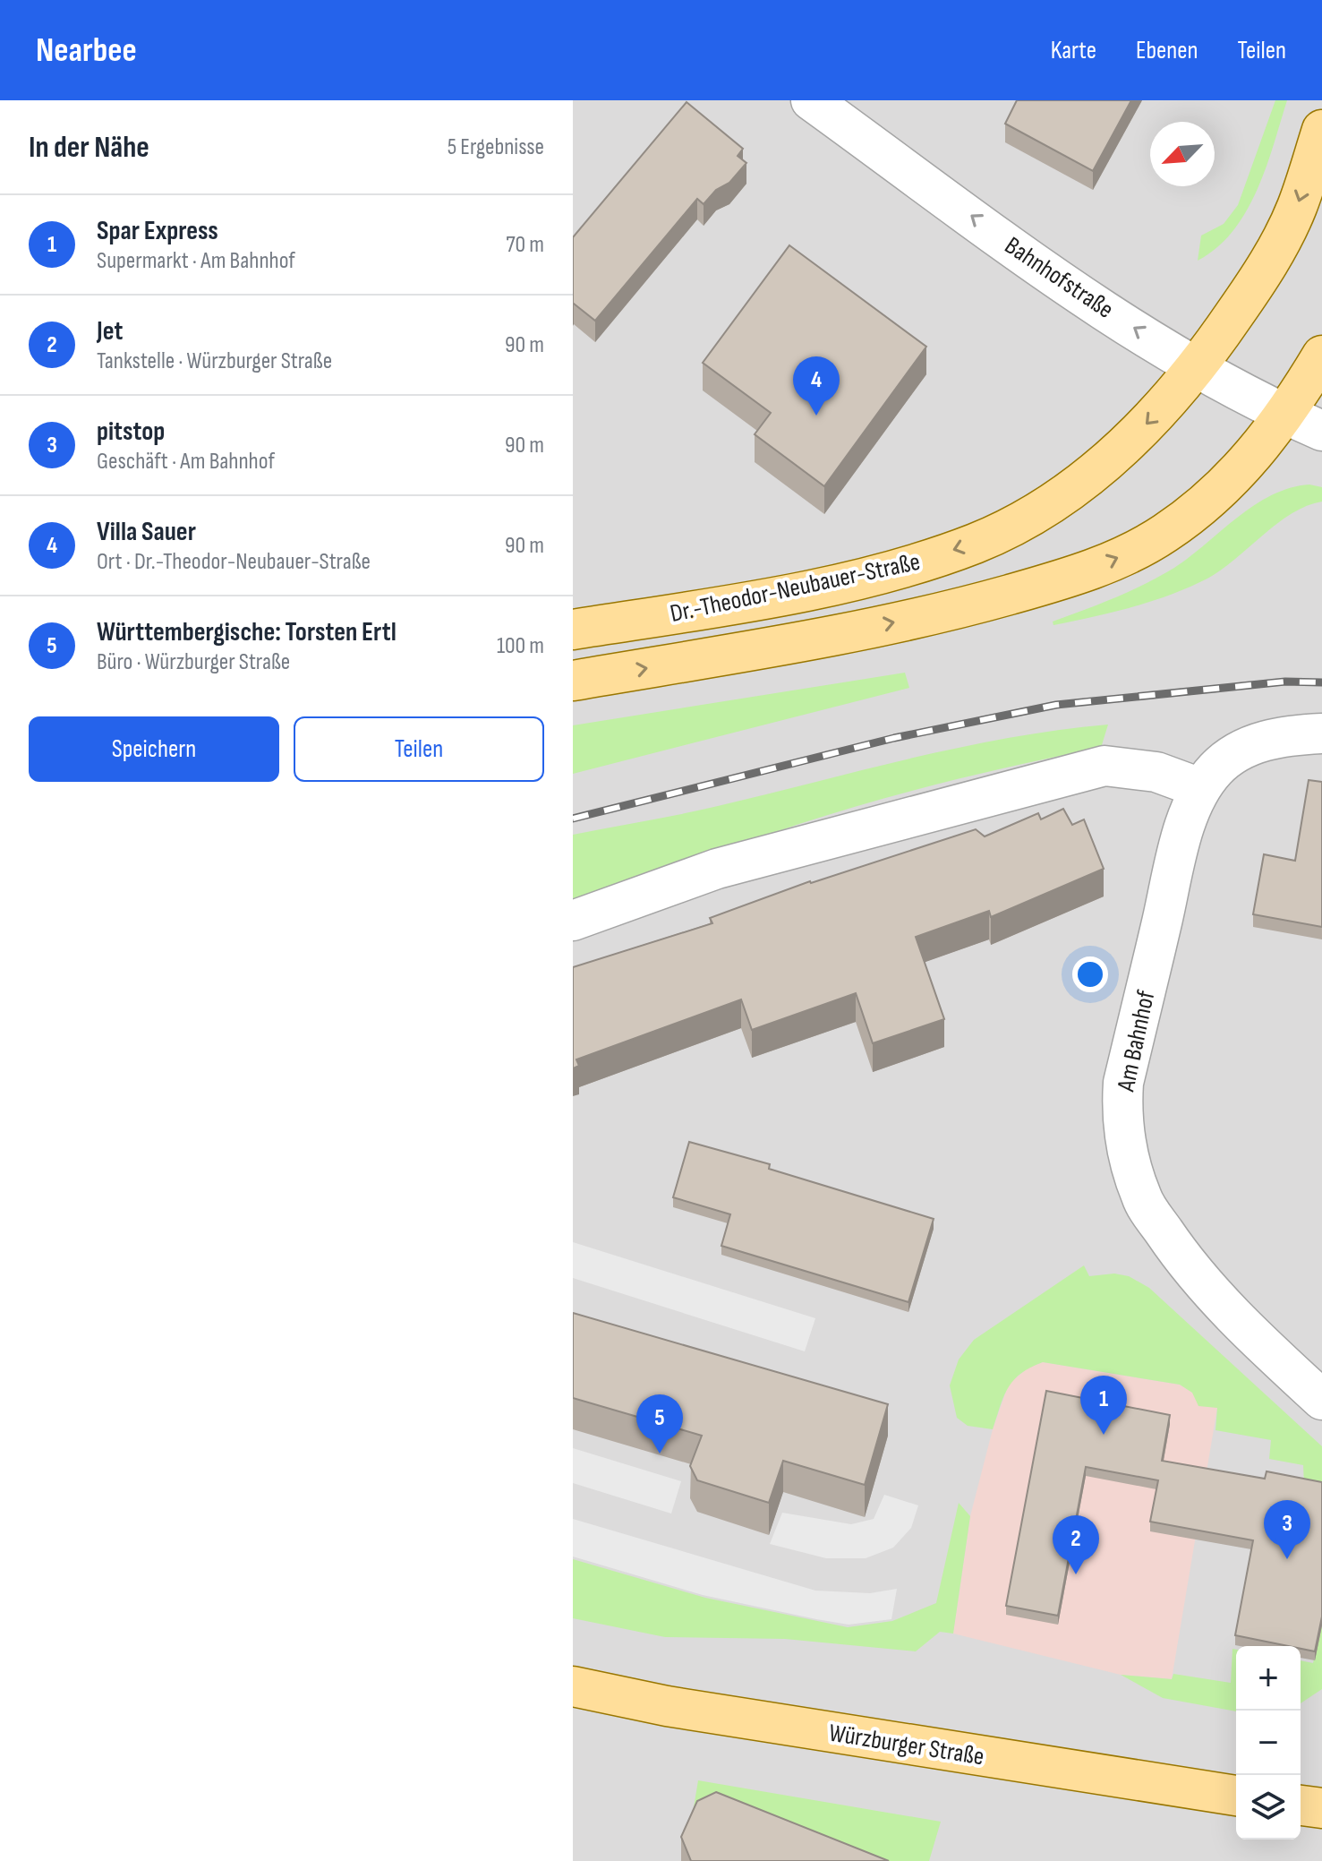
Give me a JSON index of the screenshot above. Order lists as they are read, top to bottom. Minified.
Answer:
{"streets":{"main road":["Dr.-Theodor-Neubauer-Straße","Würzburger Straße"],"street":["Bahnhofstraße","Am Bahnhof"]},"crossings":[["Bahnhofstraße","Dr.-Theodor-Neubauer-Straße"]],"one_way":["Bahnhofstraße"],"north":"bottom left","page":{"header":"Nearbee","nav":["Karte","Ebenen","Teilen"],"heading":["In der Nähe","5 Ergebnisse"],"list":[{"mark":"1","name":"Spar Express","note":"Supermarkt · Am Bahnhof","value":"70 m"},{"mark":"2","name":"Jet","note":"Tankstelle · Würzburger Straße","value":"90 m"},{"mark":"3","name":"pitstop","note":"Geschäft · Am Bahnhof","value":"90 m"},{"mark":"4","name":"Villa Sauer","note":"Ort · Dr.-Theodor-Neubauer-Straße","value":"90 m"},{"mark":"5","name":"Württembergische: Torsten Ertl","note":"Büro · Würzburger Straße","value":"100 m"}],"pins":["4","1","5","3","2"],"buttons":["Speichern","Teilen"],"map_buttons":["+","−"]}}
